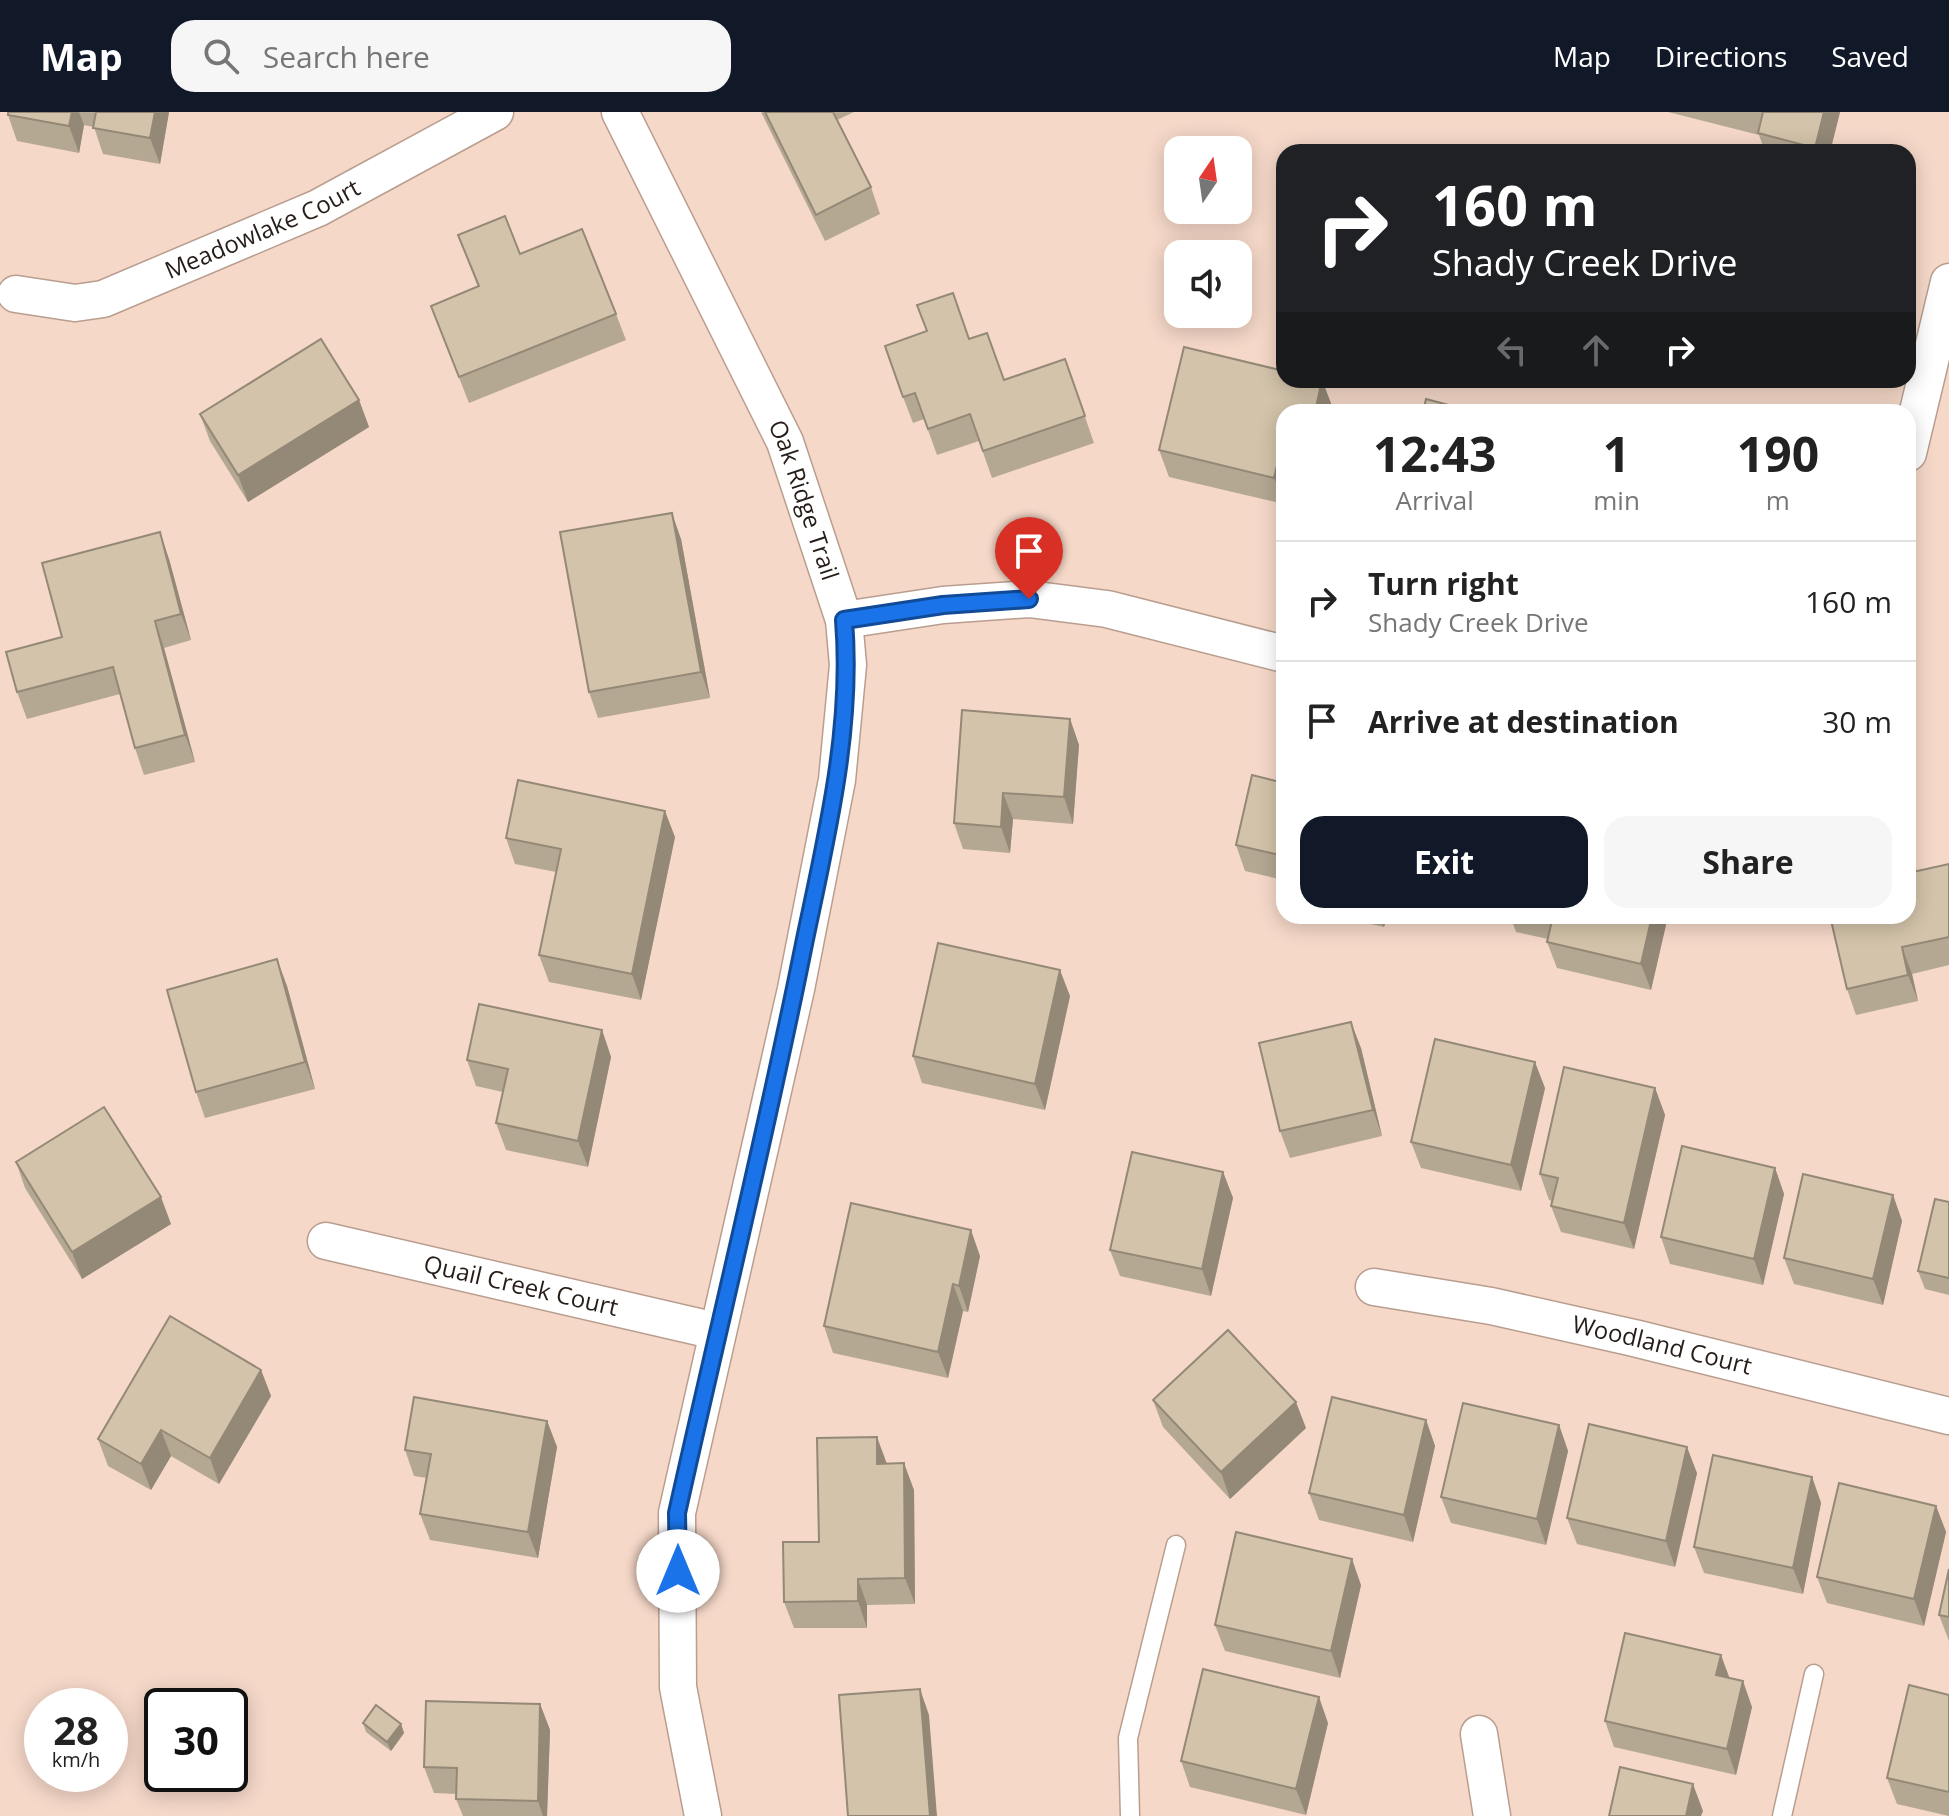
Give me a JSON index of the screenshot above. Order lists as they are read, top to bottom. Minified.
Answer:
{"streets":{"street":["Meadowlake Court","Oak Ridge Trail","Quail Creek Court","Woodland Court"]},"crossings":[["Oak Ridge Trail","Quail Creek Court"]],"north":"top","page":{"header":"Map","search":"Search here","nav":["Map","Directions","Saved"],"turn":["160 m","Shady Creek Drive"],"eta":["12:43","Arrival","1","min","190","m"],"list":[{"name":"Turn right","note":"Shady Creek Drive","value":"160 m"},{"name":"Arrive at destination","value":"30 m"}],"buttons":["Exit","Share"],"speed":"28 km/h","limit":"30"}}
